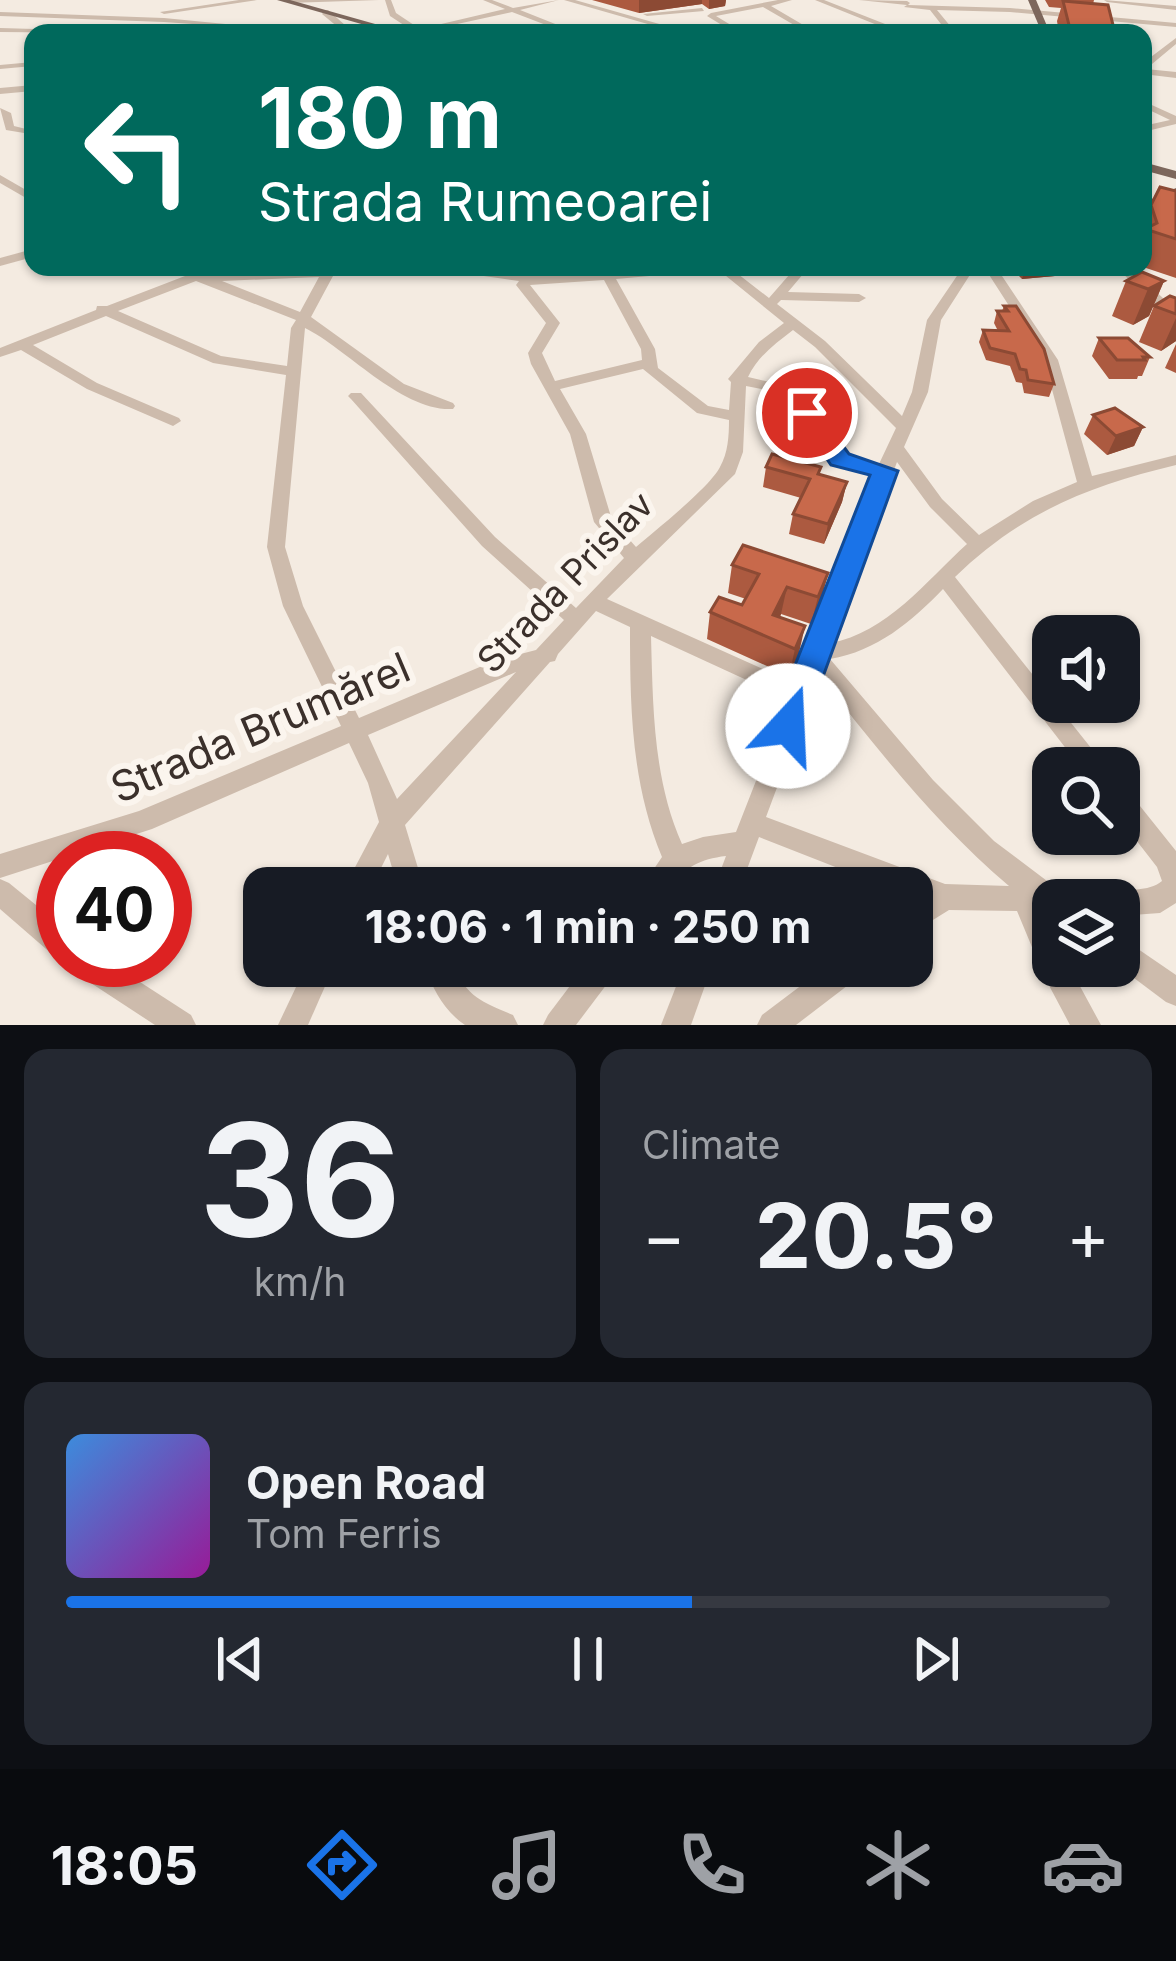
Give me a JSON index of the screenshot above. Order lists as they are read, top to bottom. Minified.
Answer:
{"streets":{"street":["Strada Prislav","Strada Brumărel"]},"crossings":[["Strada Prislav","Strada Brumărel"]],"page":{"turn":["180 m","Strada Rumeoarei"],"limit":"40","trip":"18:06 · 1 min · 250 m","tile":[["36","km/h"],"Climate"],"heat":["−","20.5°","+"],"song":["Open Road","Tom Ferris"],"tabs":"18:05"}}
